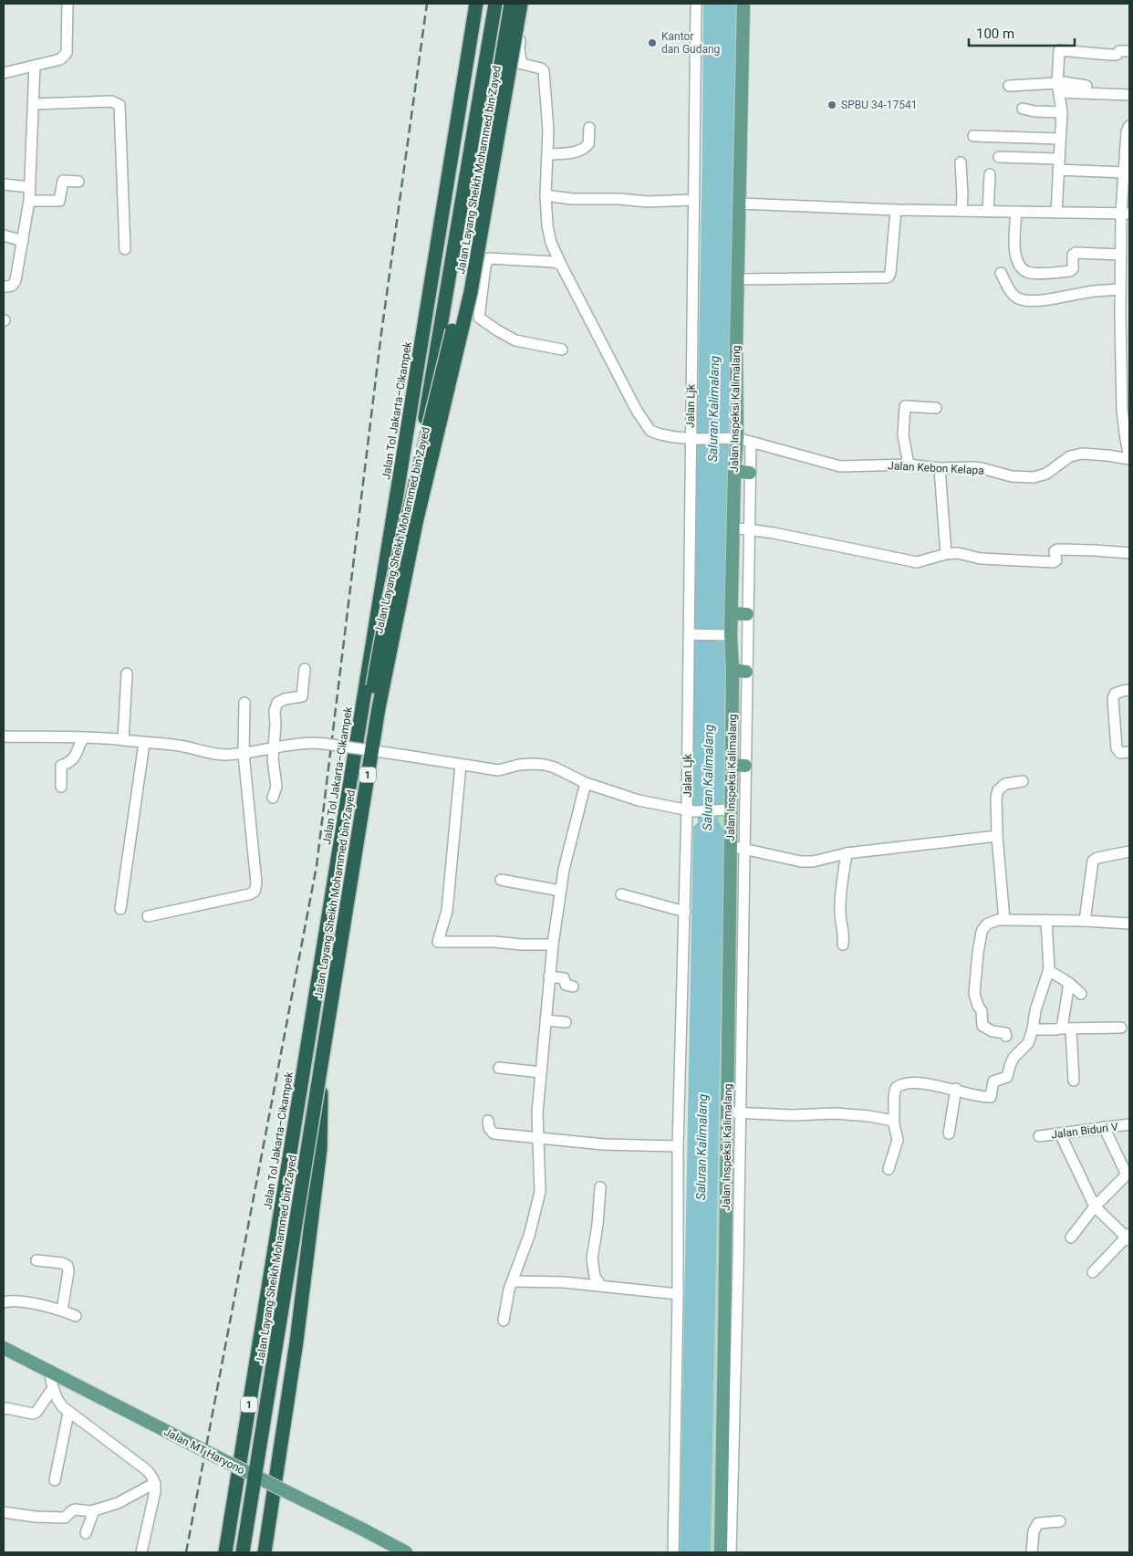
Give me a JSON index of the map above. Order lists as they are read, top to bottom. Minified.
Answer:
{"streets":{"highway":["Jalan Layang Sheikh Mohammed bin Zayed","Jalan Tol Jakarta–Cikampek","1"],"main road":["Jalan Inspeksi Kalimalang","Jalan MT Haryono"],"street":["Jalan Ljk","Jalan Kebon Kelapa","Jalan Biduri V"]},"crossings":[["Jalan Ljk","Jalan Kebon Kelapa"],["Jalan Inspeksi Kalimalang","Jalan Kebon Kelapa"]],"water":["Saluran Kalimalang"],"places":["Kantor dan Gudang","SPBU 34-17541"],"scale_bar":"100 m"}
